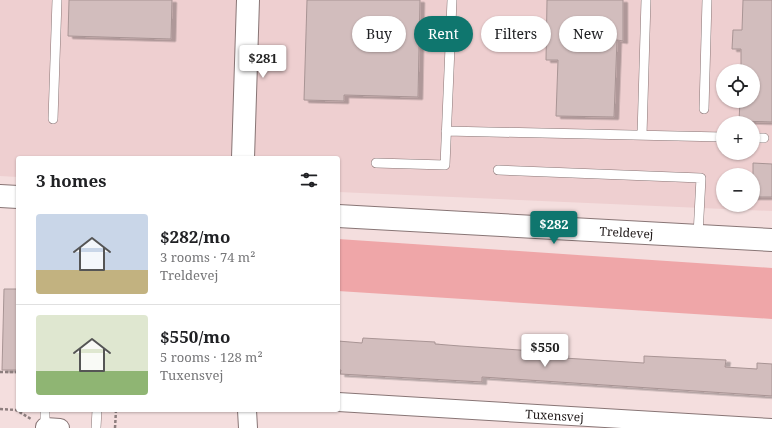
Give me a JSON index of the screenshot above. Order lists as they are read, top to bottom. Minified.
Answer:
{"streets":{"street":["Treldevej","Tuxensvej"]},"page":{"chip":["Buy","Rent","Filters","New"],"price":["$281","$282","$550"],"map_buttons":["+","−"],"heading":"3 homes","list":[{"name":"$282/mo","note":"3 rooms · 74 m² · Treldevej"},{"name":"$550/mo","note":"5 rooms · 128 m² · Tuxensvej"}]}}
